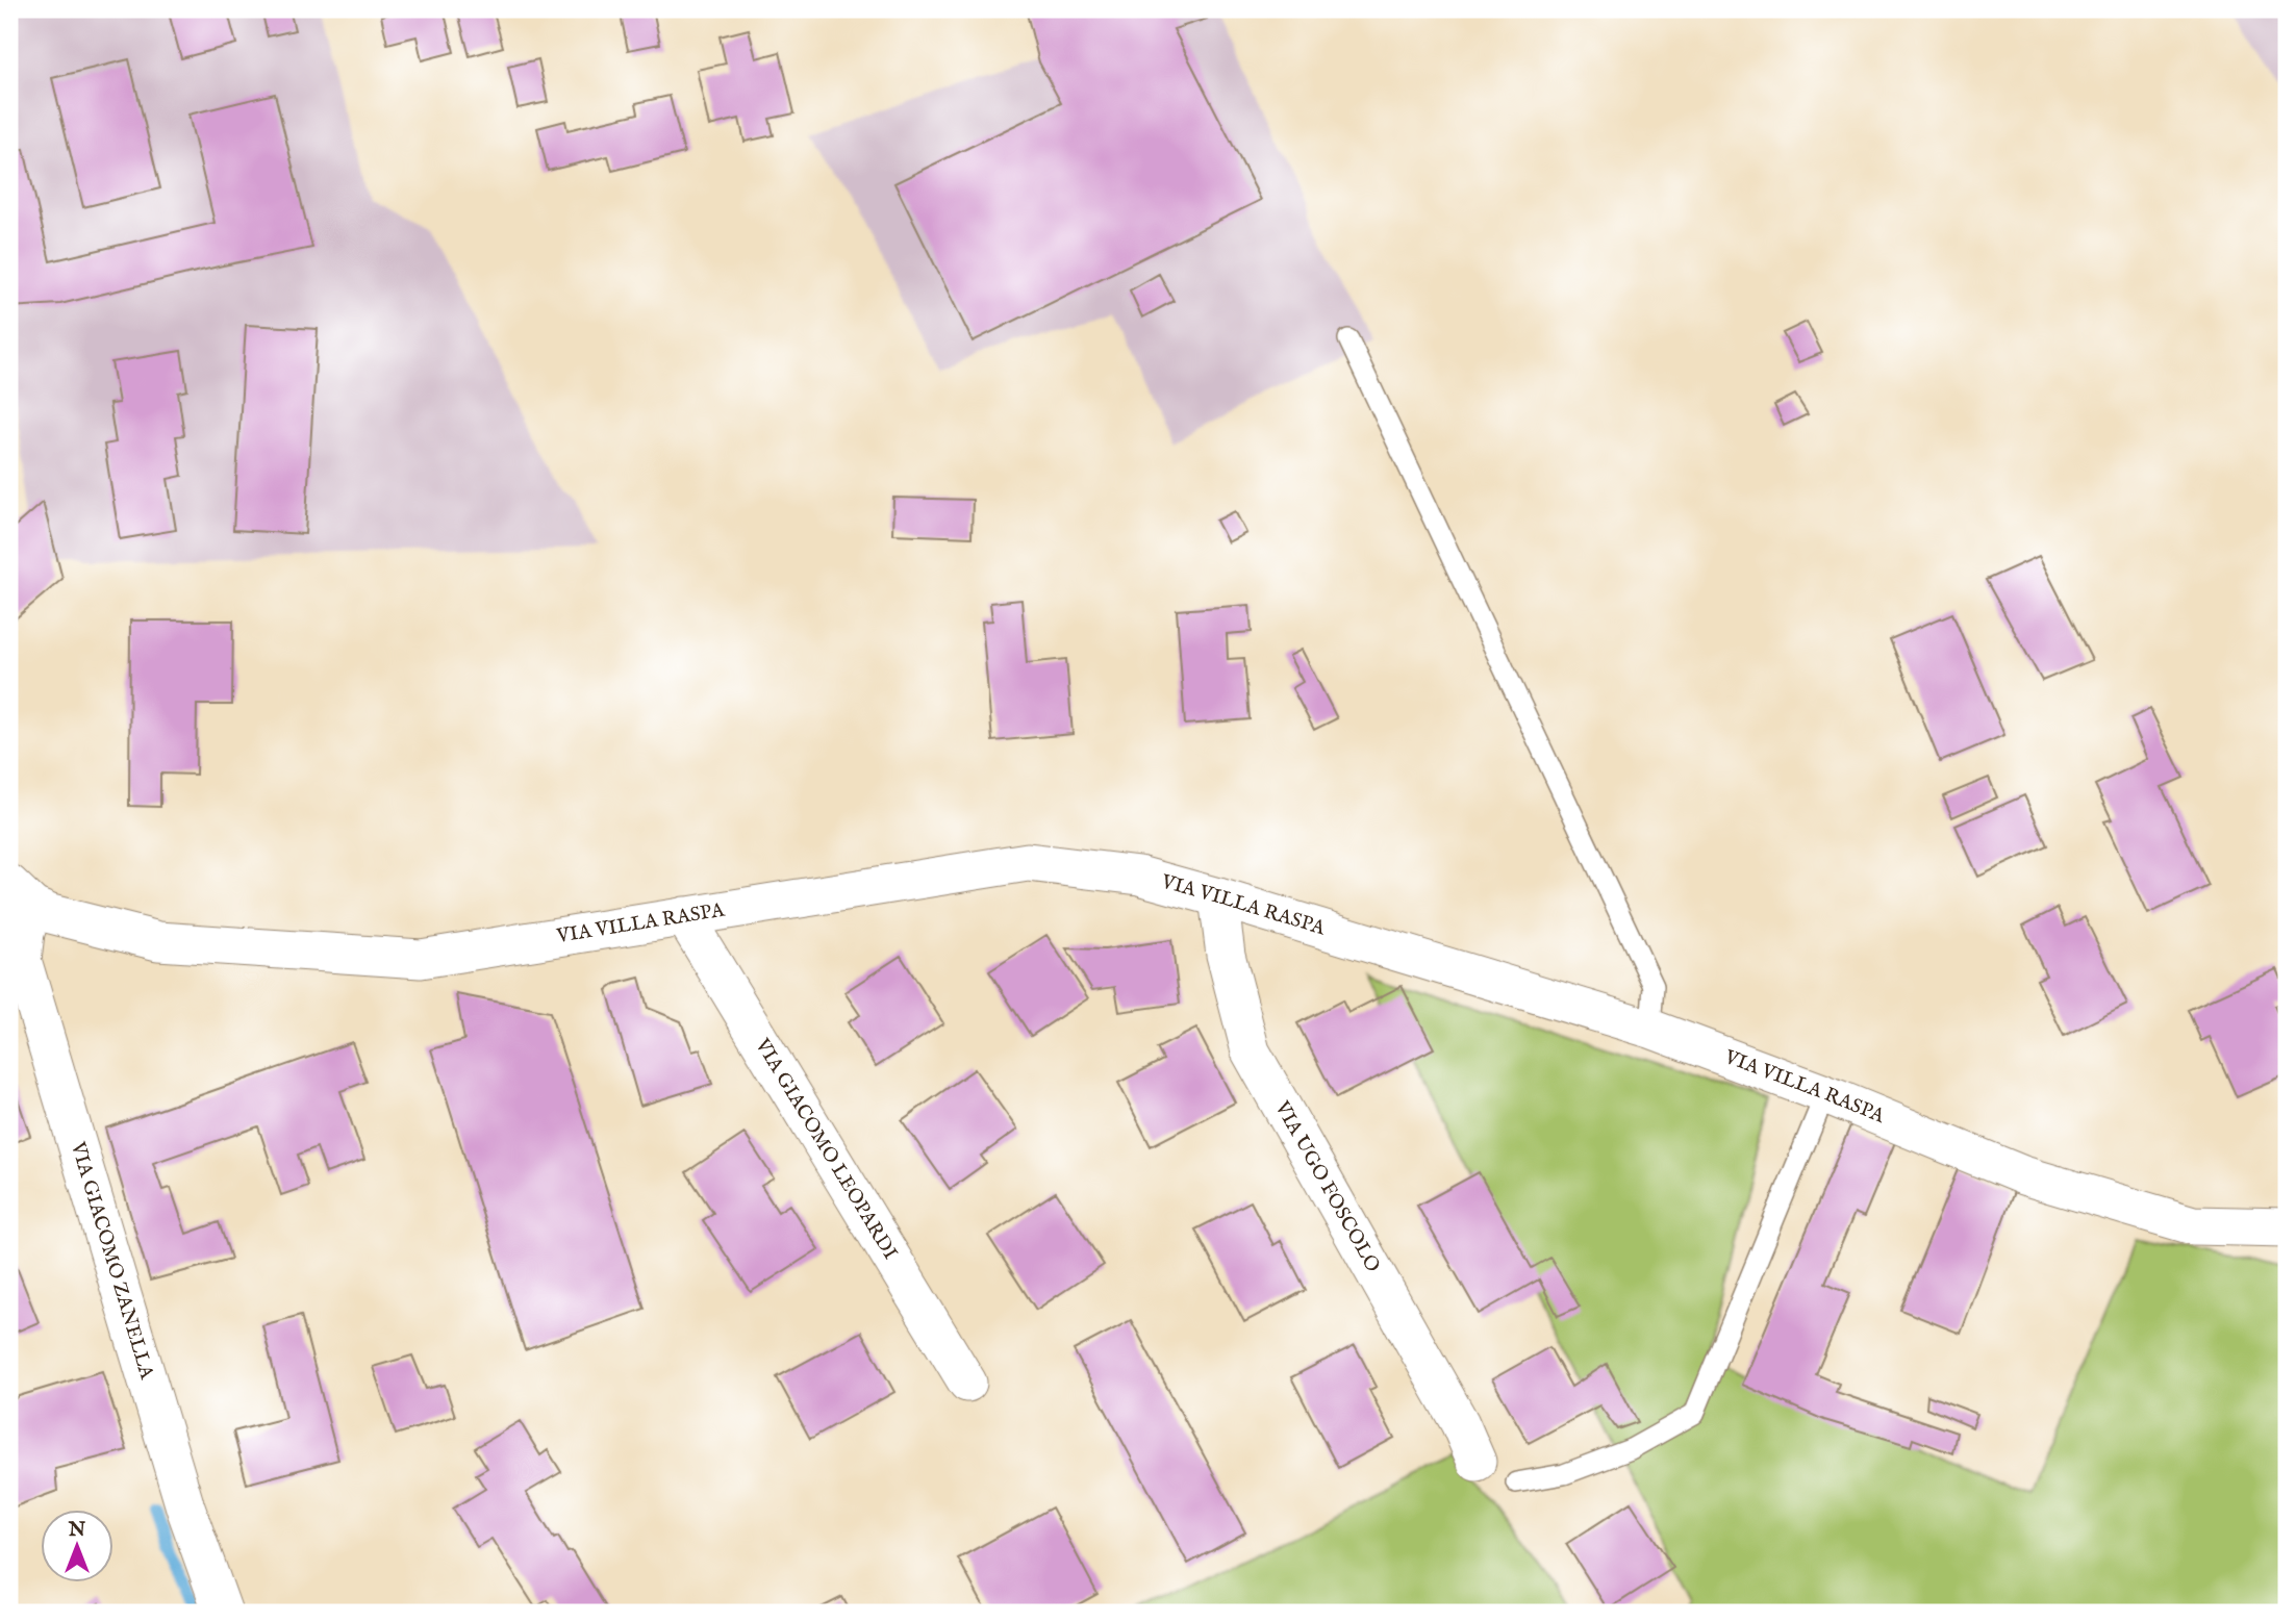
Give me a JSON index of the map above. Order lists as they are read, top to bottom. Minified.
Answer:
{"streets":{"street":["VIA VILLA RASPA","VIA GIACOMO LEOPARDI","VIA UGO FOSCOLO","VIA GIACOMO ZANELLA"]},"crossings":[["VIA VILLA RASPA","VIA GIACOMO LEOPARDI"],["VIA VILLA RASPA","VIA UGO FOSCOLO"],["VIA VILLA RASPA","VIA GIACOMO ZANELLA"]],"north":"top"}
